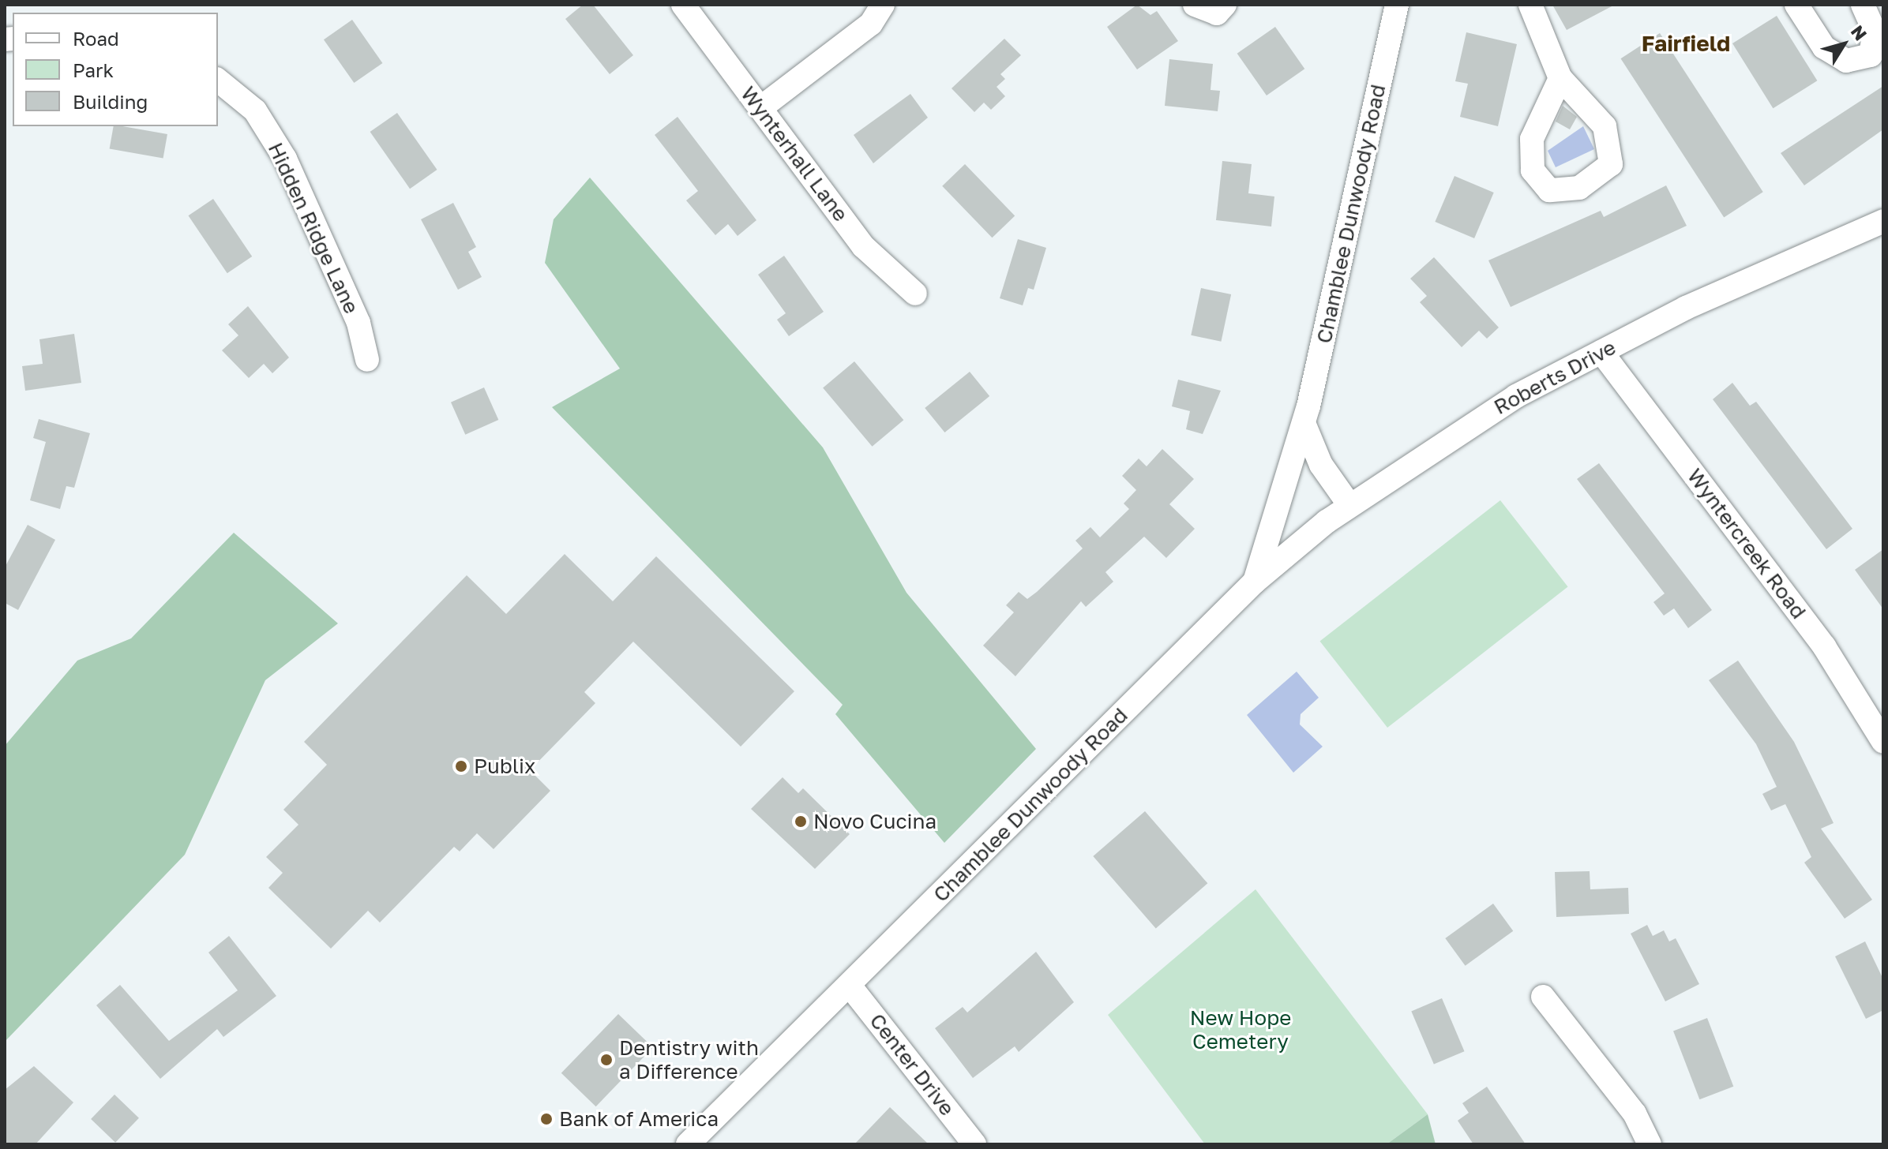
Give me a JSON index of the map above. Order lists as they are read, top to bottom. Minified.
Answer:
{"streets":{"street":["Wynterhall Lane","Chamblee Dunwoody Road","Hidden Ridge Lane","Roberts Drive","Wyntercreek Road","Center Drive"]},"crossings":[["Chamblee Dunwoody Road","Roberts Drive"],["Chamblee Dunwoody Road","Center Drive"],["Roberts Drive","Wyntercreek Road"]],"districts":["Fairfield"],"parks":["New Hope Cemetery"],"places":["Publix","Novo Cucina","Dentistry with a Difference","Bank of America"],"legend":["Road","Park","Building"],"north":"top right"}
